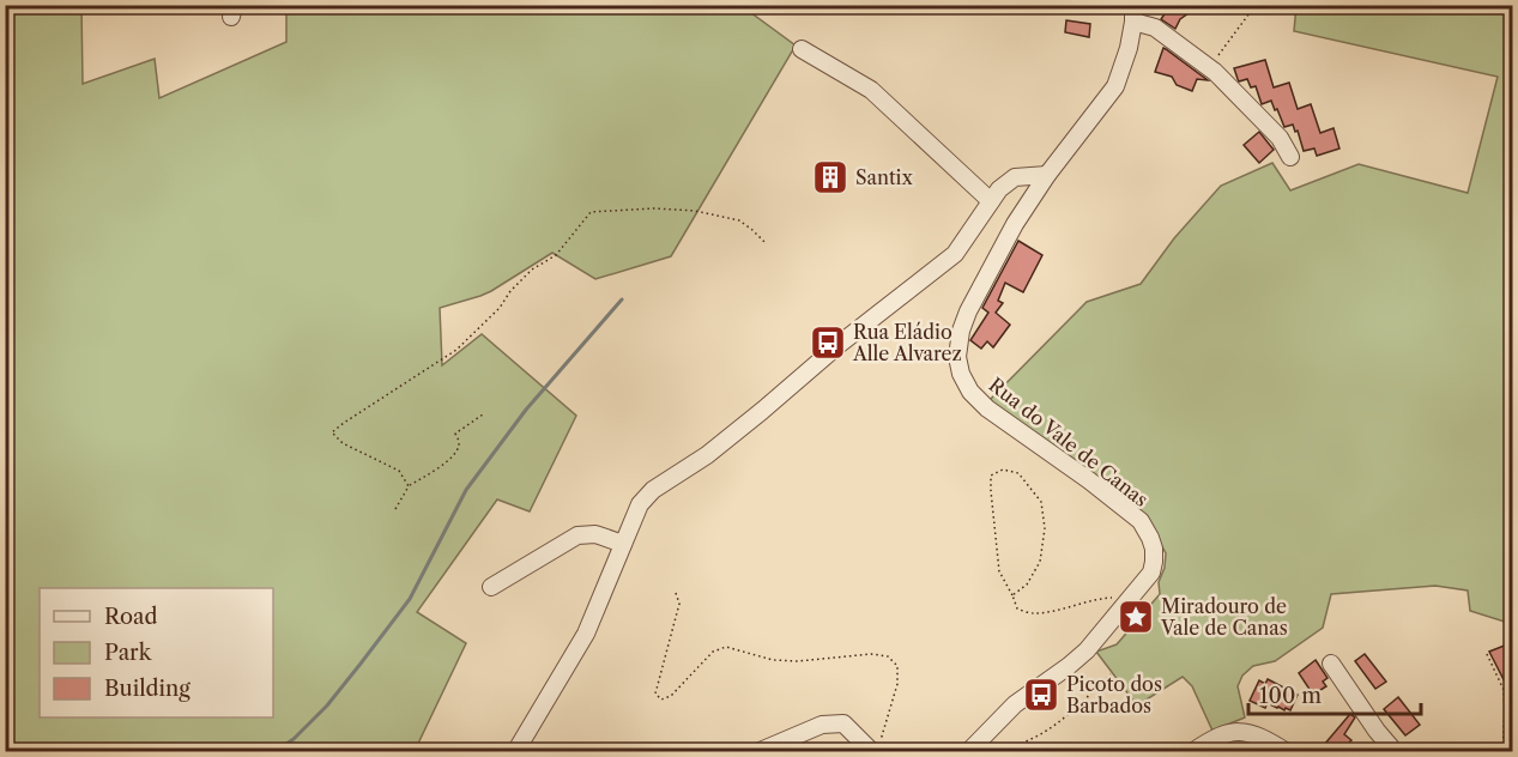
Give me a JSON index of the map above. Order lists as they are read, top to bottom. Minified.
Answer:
{"streets":{"street":["Rua do Vale de Canas"]},"places":{"building":["Santix"],"bus stop":["Rua Eládio Alle Alvarez","Picoto dos Barbados"],"place":["Miradouro de Vale de Canas"]},"legend":["Road","Park","Building"],"scale_bar":"100 m"}
